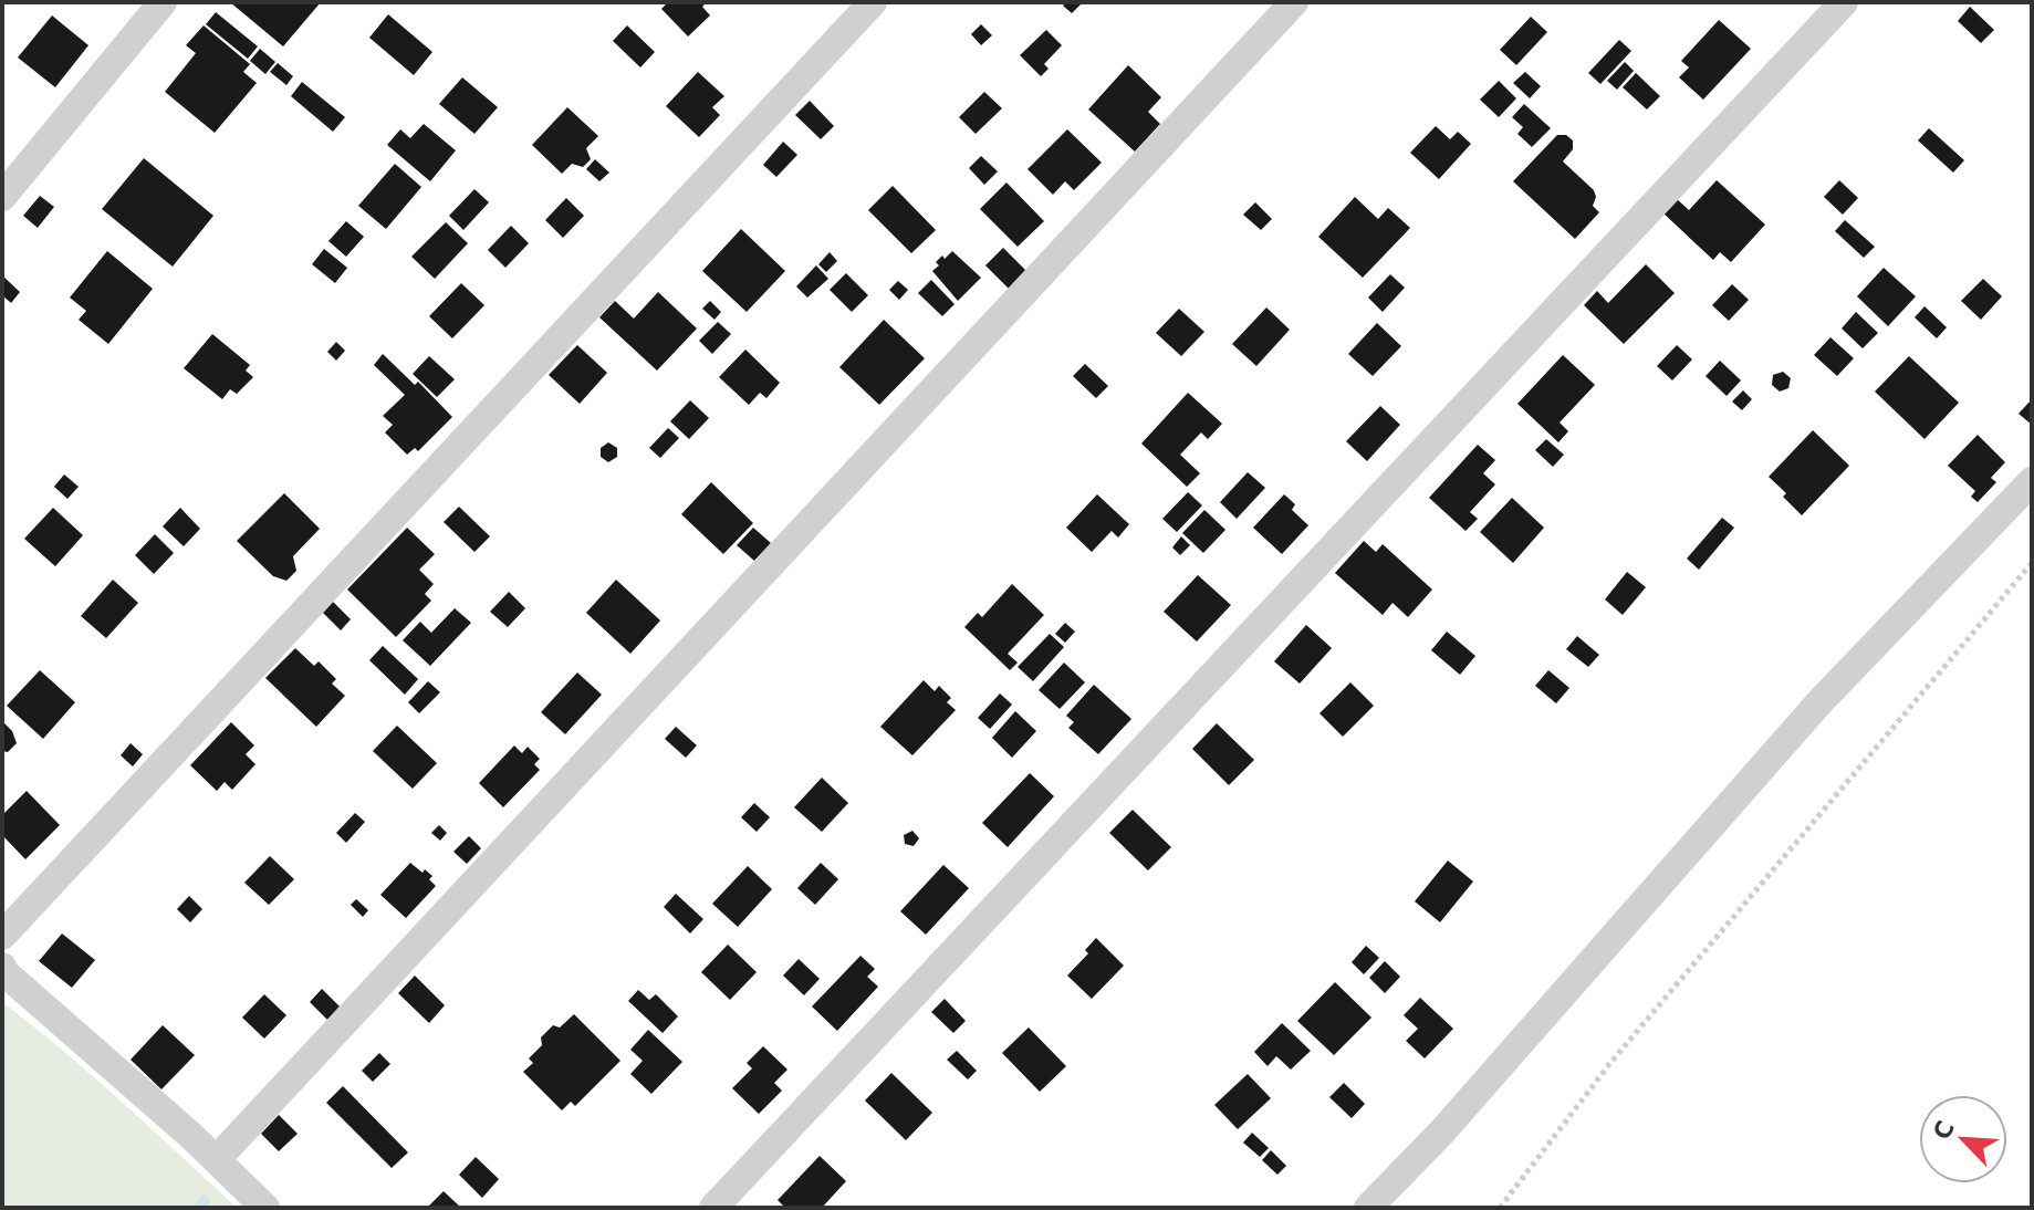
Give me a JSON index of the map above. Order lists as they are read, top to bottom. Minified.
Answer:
{"north":"top left"}
